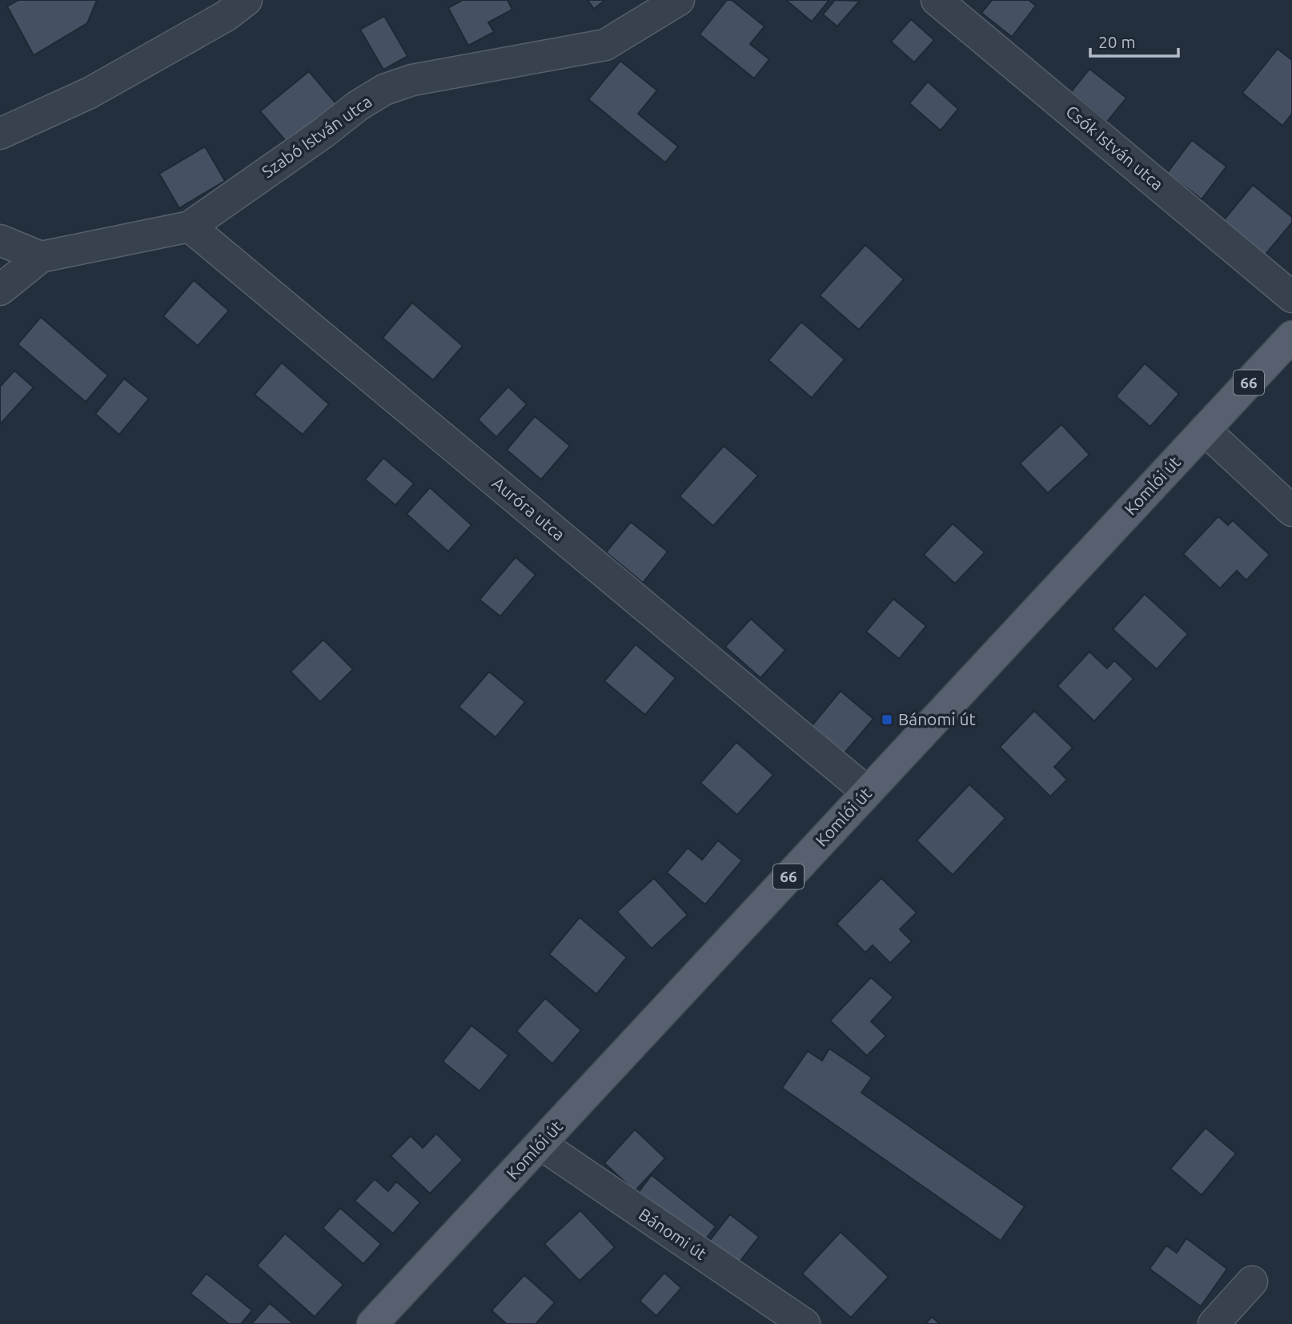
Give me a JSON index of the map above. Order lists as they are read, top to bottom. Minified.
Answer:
{"streets":{"main road":["66","Komlói út"],"street":["Szabó István utca","Csók István utca","Auróra utca","Bánomi út"]},"crossings":[["Szabó István utca","Auróra utca"],["Komlói út","Auróra utca"],["Komlói út","Bánomi út"]],"places":{"transit":["Bánomi út"]},"scale_bar":"20 m"}
